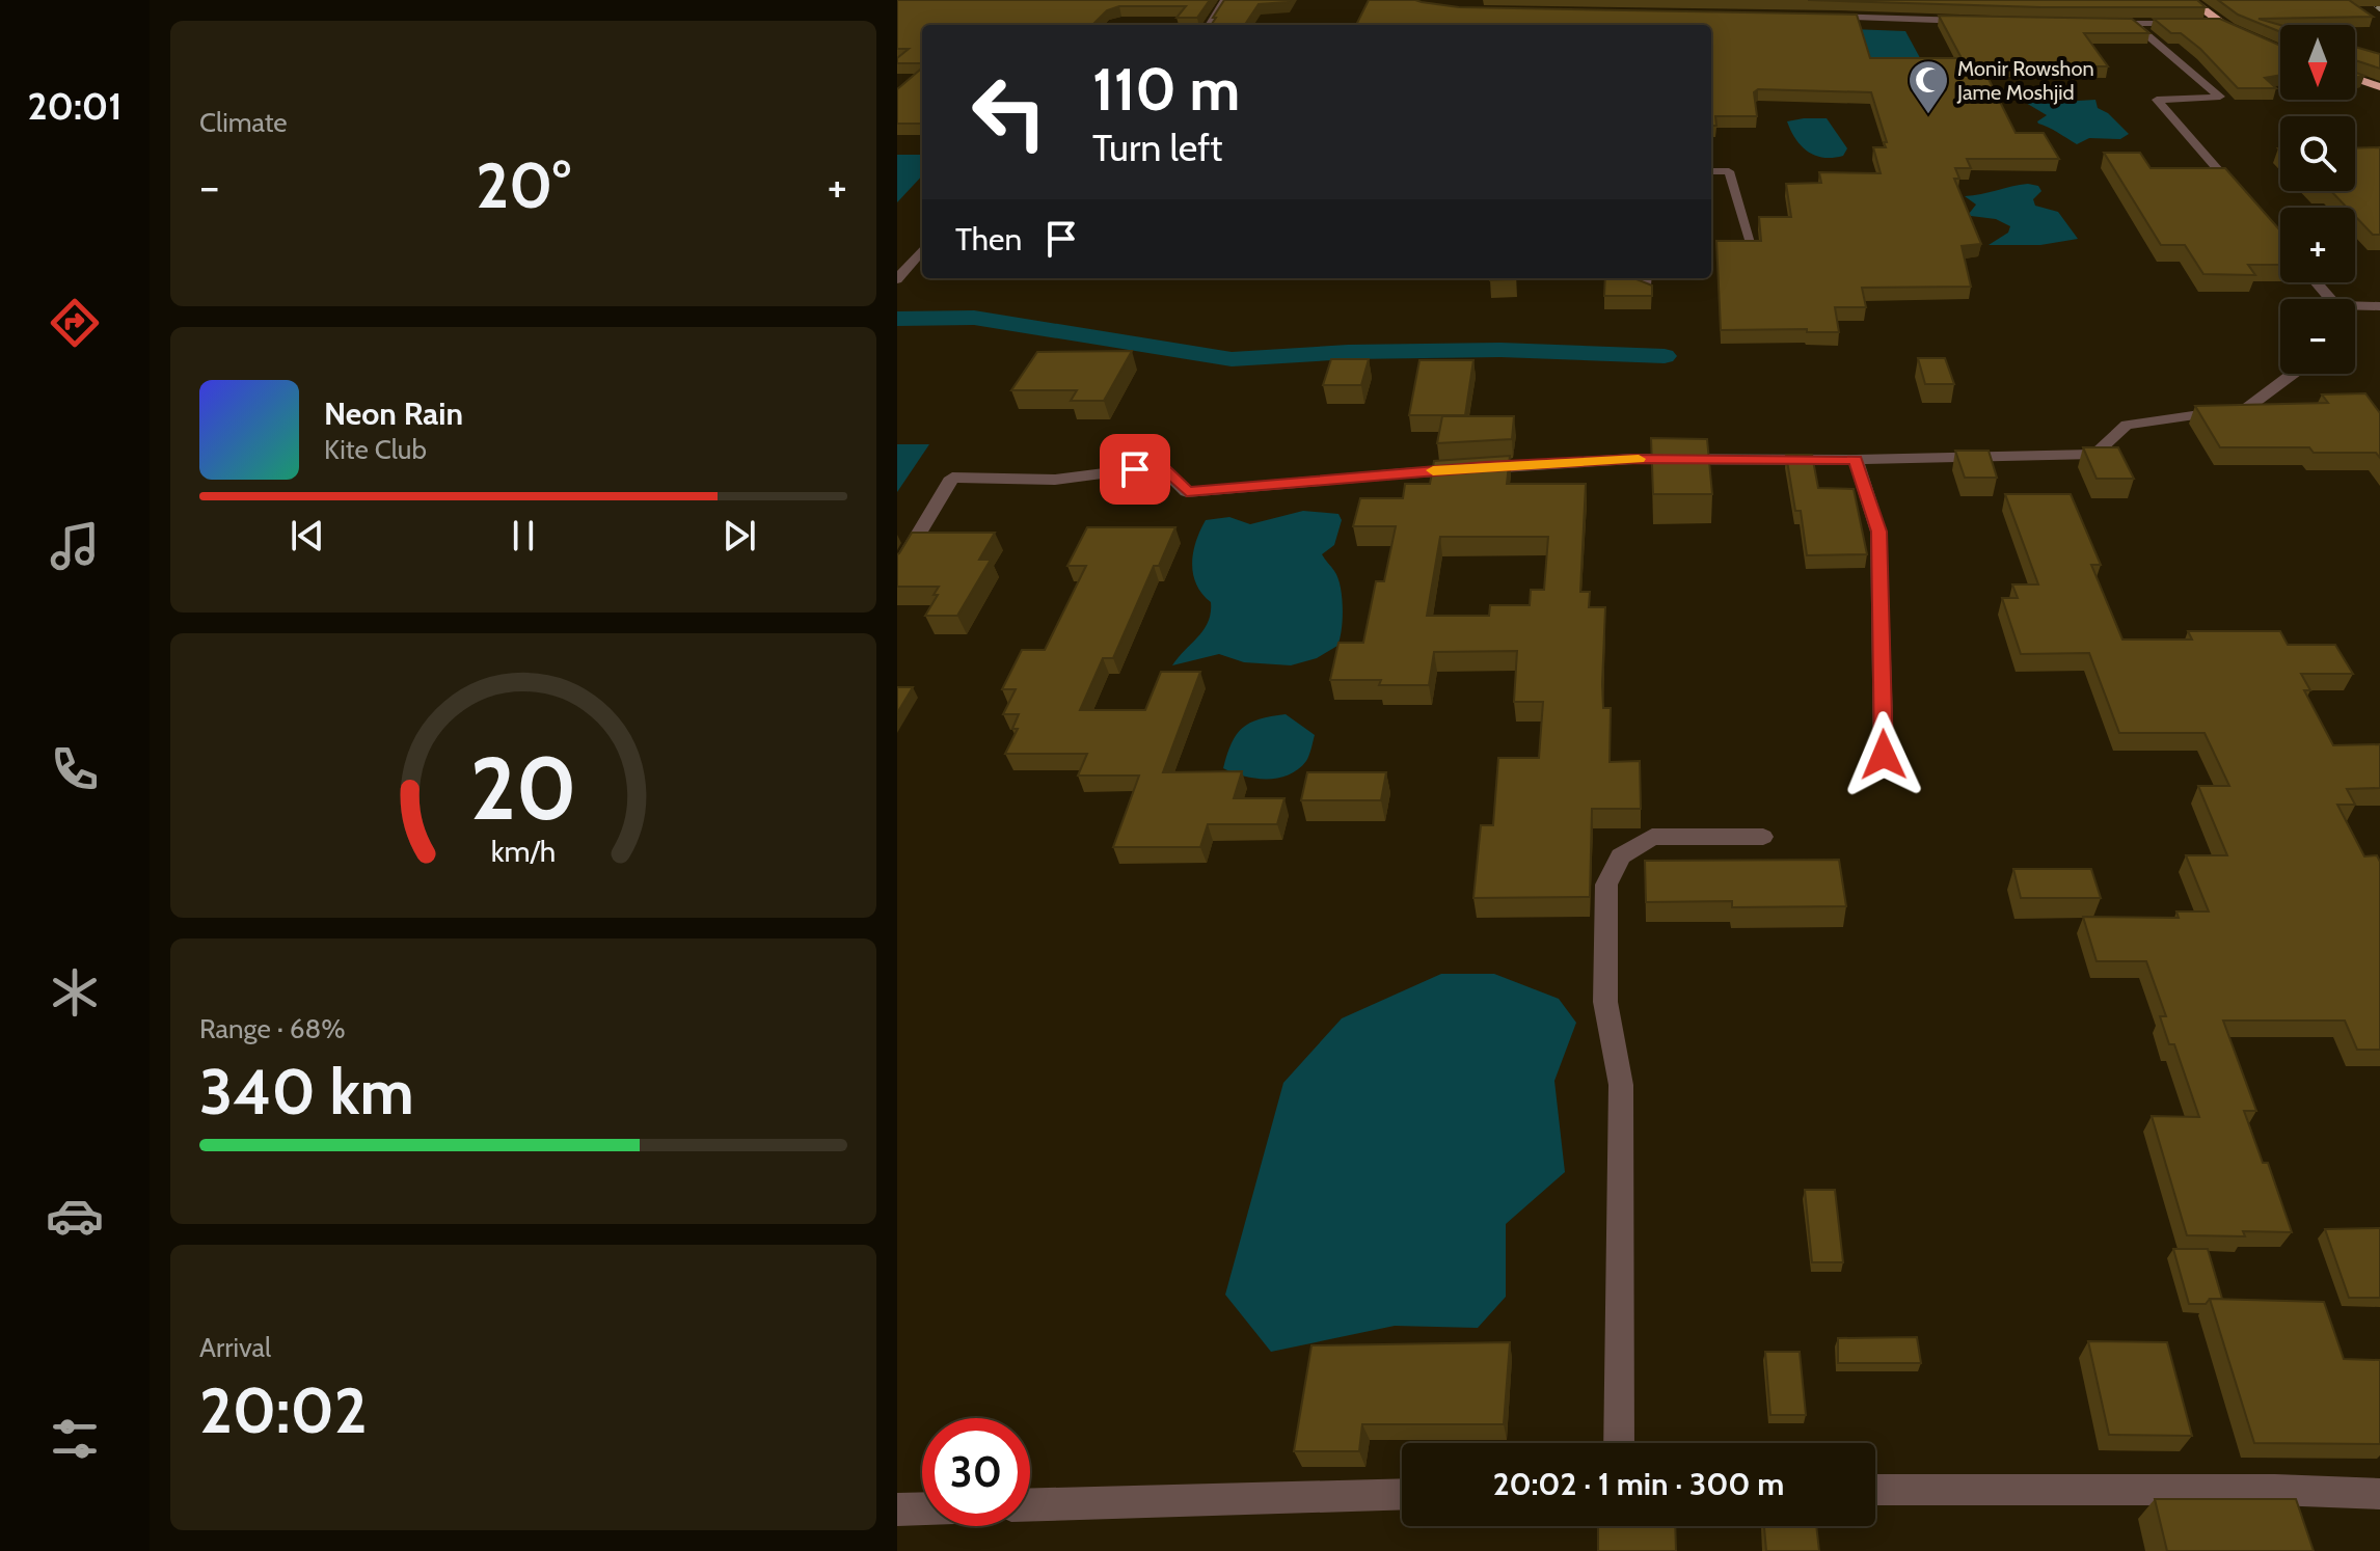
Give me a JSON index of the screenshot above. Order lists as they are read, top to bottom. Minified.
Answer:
{"places":{"mosque":["Monir Rowshon Jame Moshjid"]},"north":"bottom","page":{"tabs":"20:01","tile":["Climate",["Range · 68%","340 km"],["Arrival","20:02"]],"map_buttons":["+","−"],"turn":["110 m","Turn left"],"heat":["−","20°","+"],"then":"Then","song":["Neon Rain","Kite Club"],"limit":"30","trip":"20:02 · 1 min · 300 m","gauge":["20","km/h"]}}
